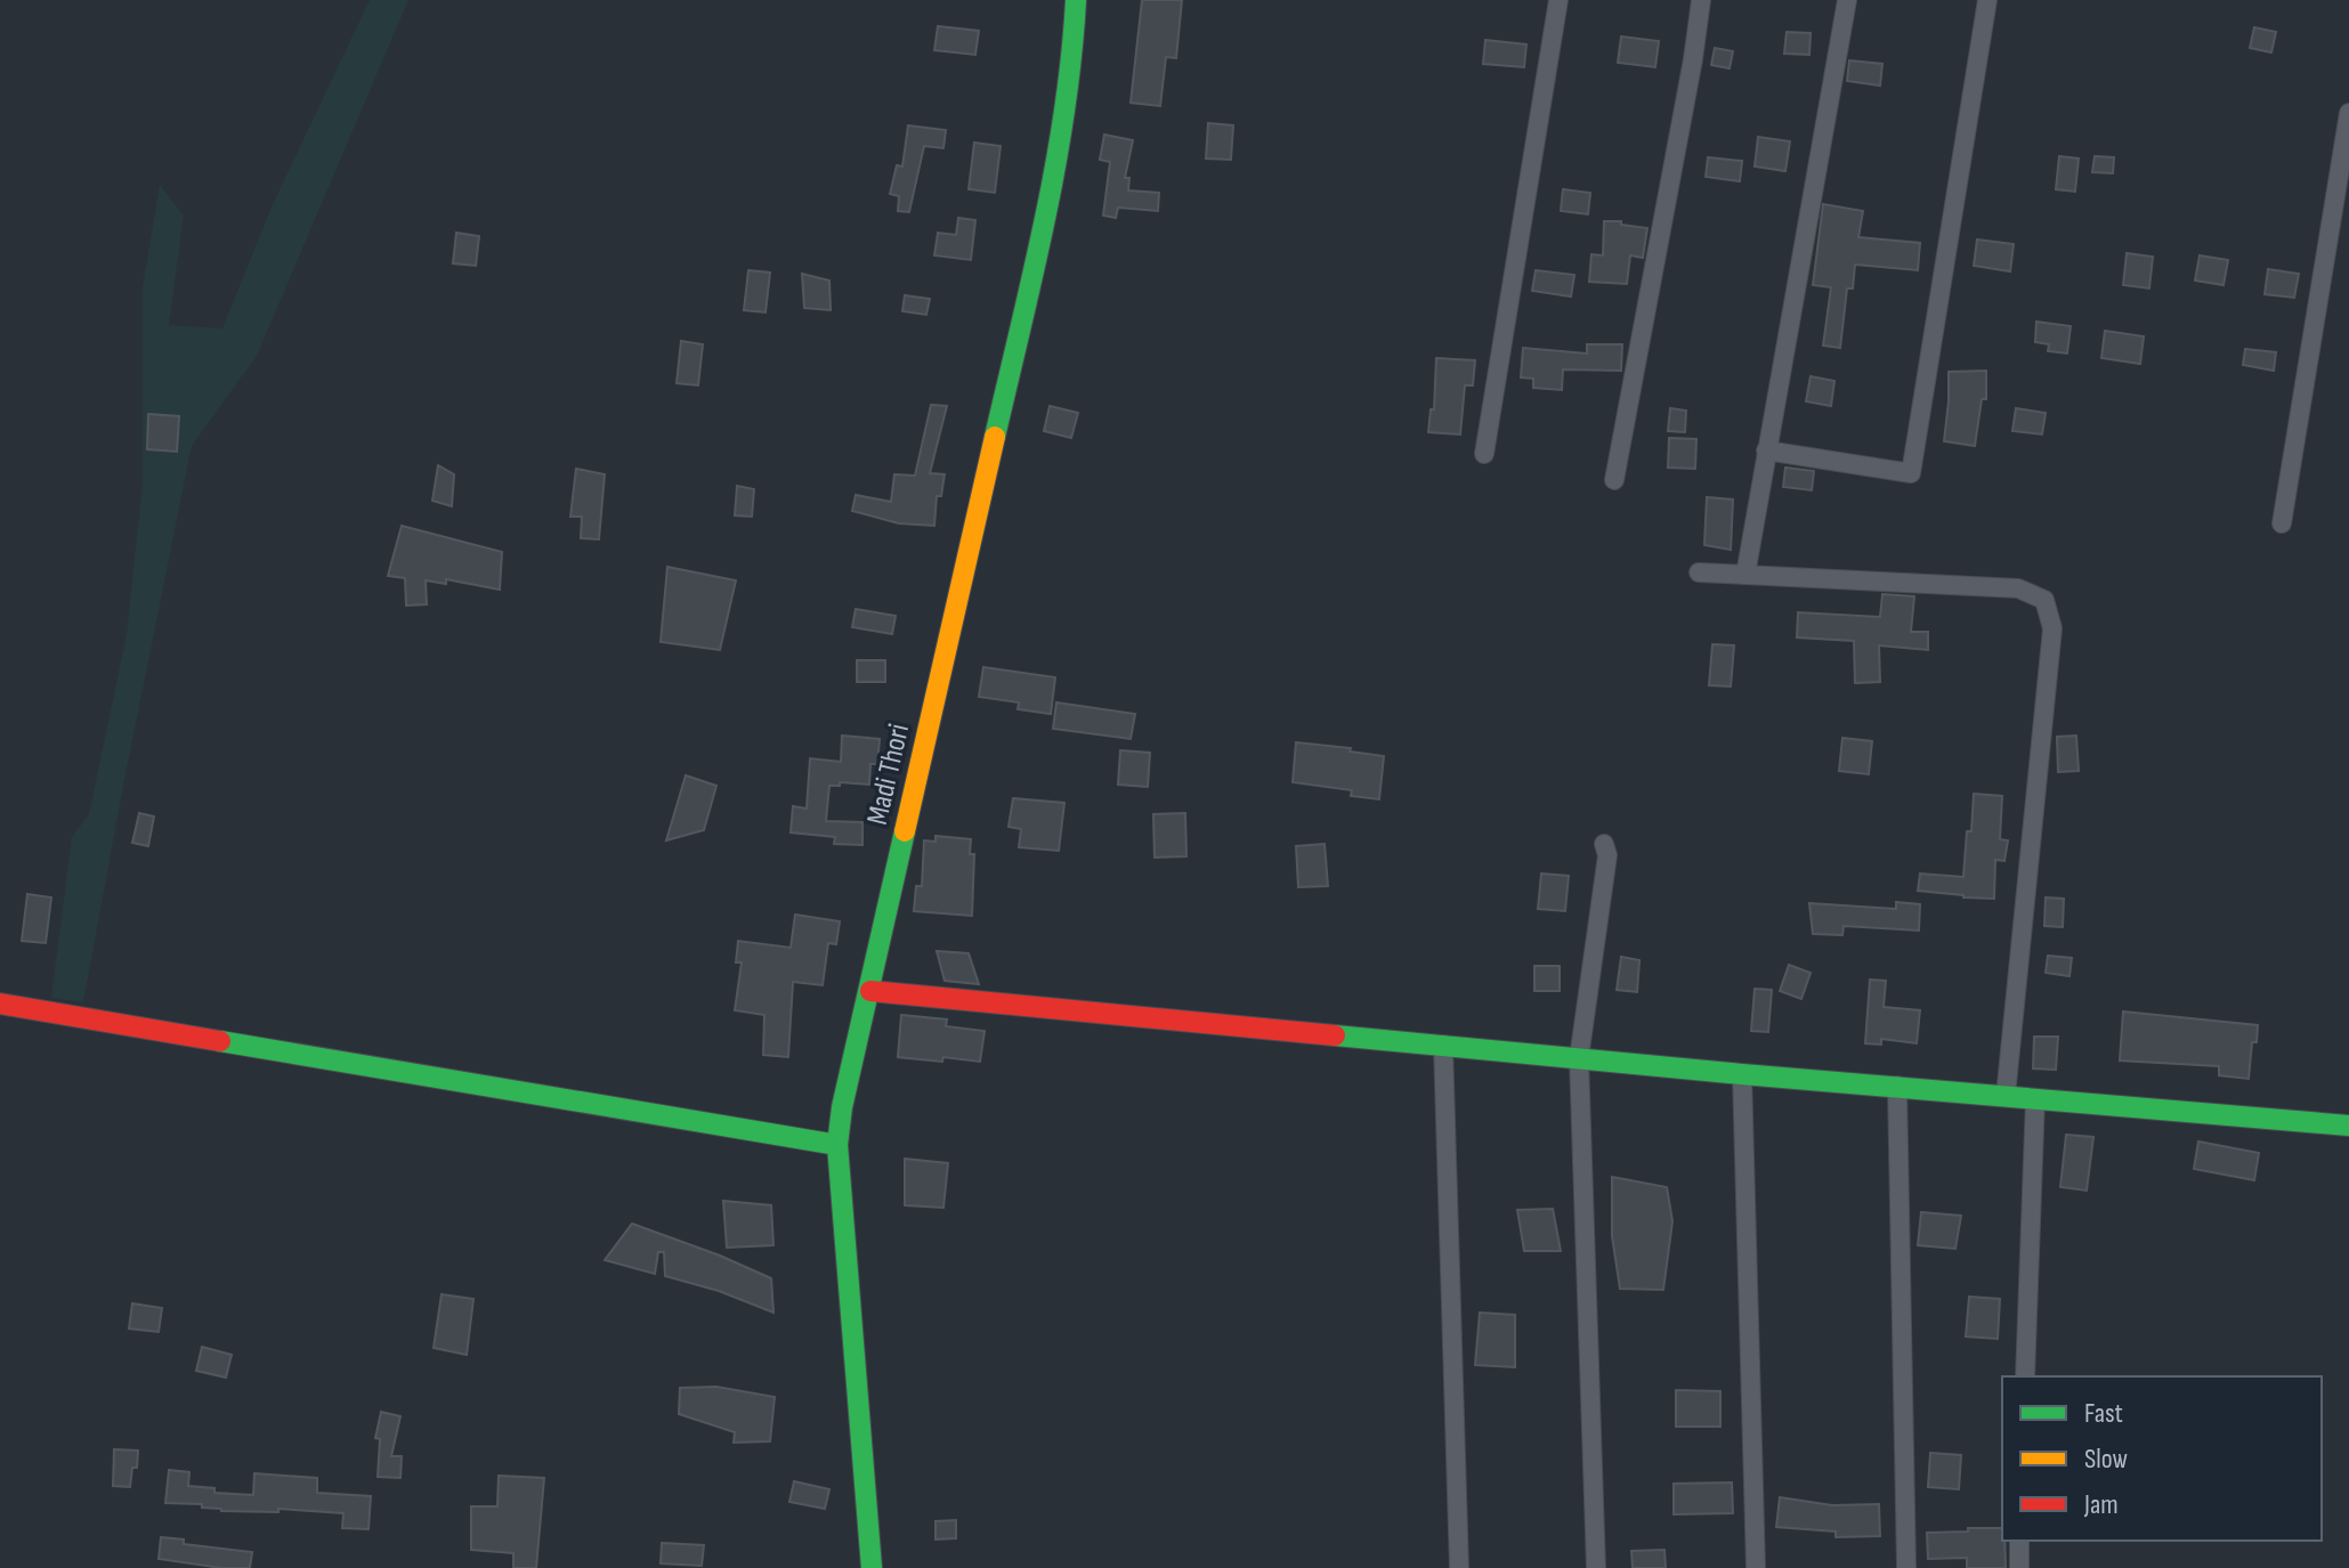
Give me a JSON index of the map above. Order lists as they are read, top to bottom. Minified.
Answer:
{"streets":{"street":["Madi Thori"]},"legend":["Fast","Slow","Jam"]}
